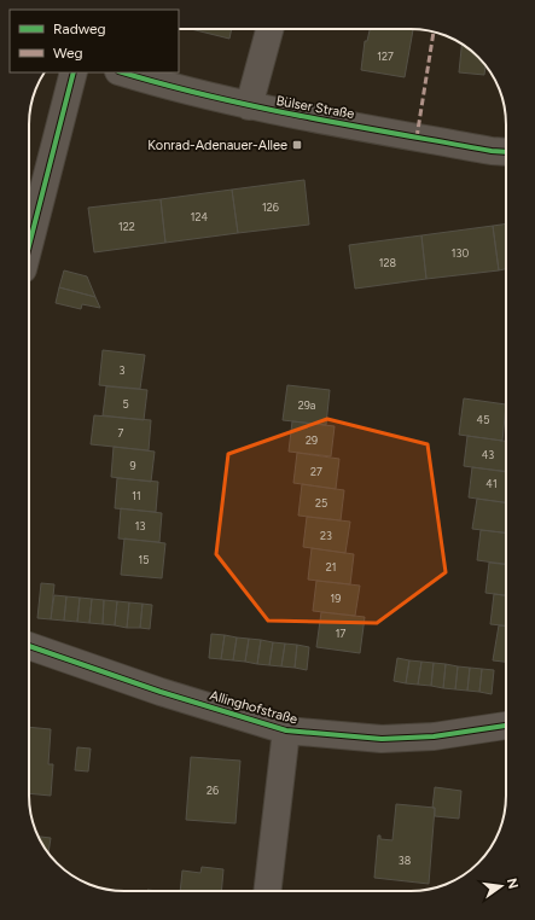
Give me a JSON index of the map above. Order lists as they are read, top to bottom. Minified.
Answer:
{"streets":{"street":["Bülser Straße","Allinghofstraße"]},"places":{"transit":["Konrad-Adenauer-Allee"]},"house_numbers":["127","126","124","122","130","128","3","5","29a","45","7","29","43","9","27","41","11","25","13","23","15","21","19","17","26","38"],"legend":["Radweg","Weg"],"north":"right"}
